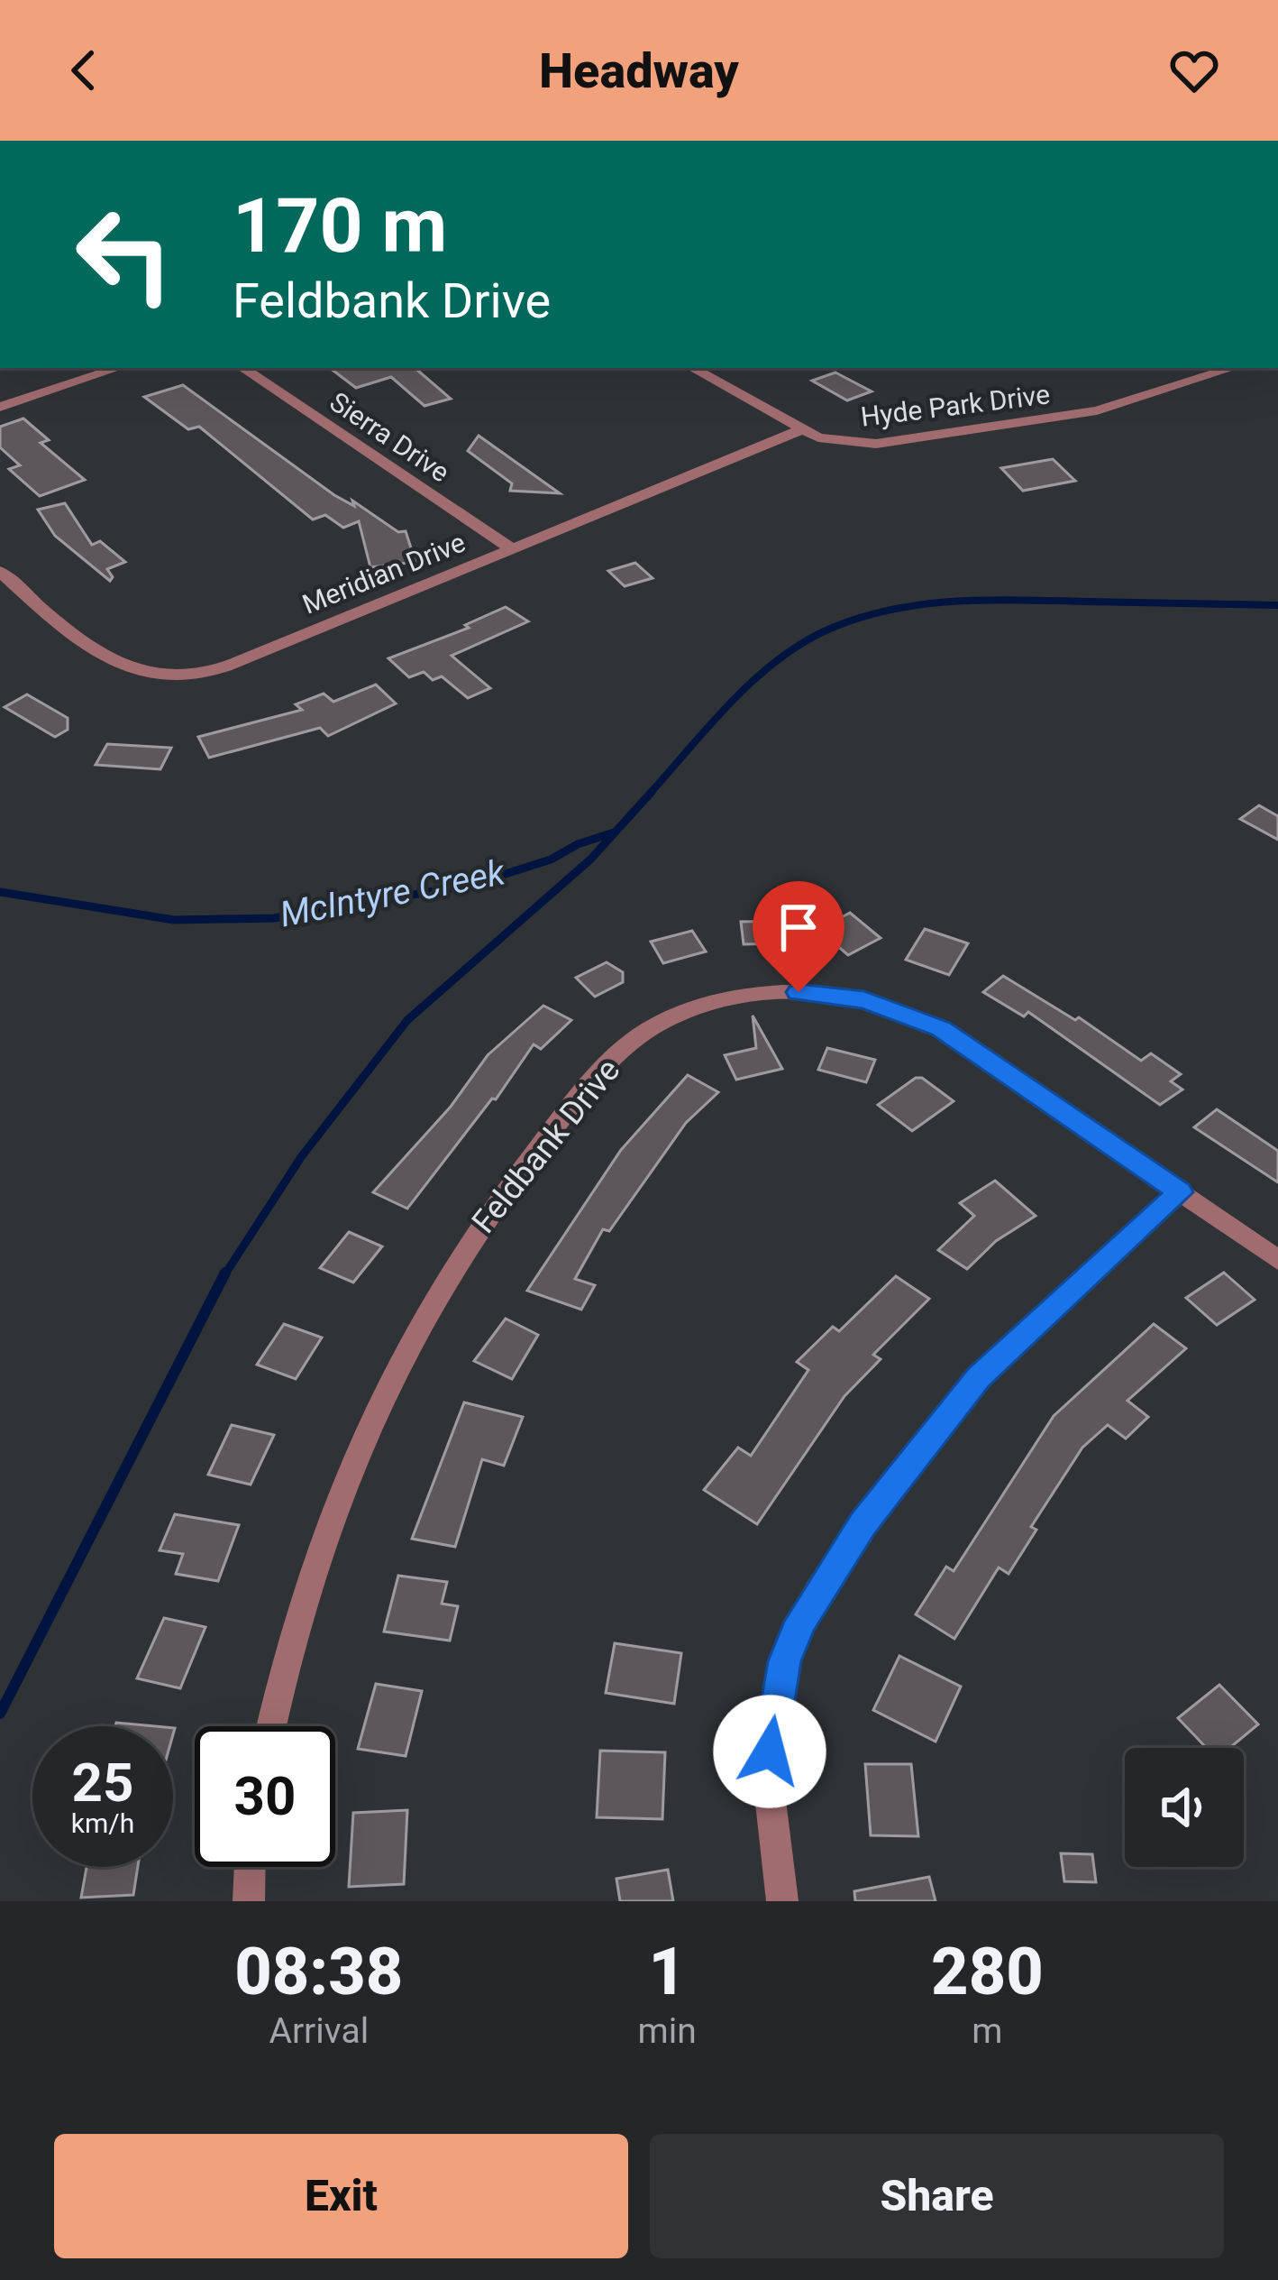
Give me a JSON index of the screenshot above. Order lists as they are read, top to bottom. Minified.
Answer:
{"streets":{"street":["Hyde Park Drive","Sierra Drive","Meridian Drive","Feldbank Drive"]},"crossings":[["Hyde Park Drive","Meridian Drive"],["Sierra Drive","Meridian Drive"]],"water":["McIntyre Creek"],"page":{"header":"Headway","turn":["170 m","Feldbank Drive"],"speed":"25 km/h","limit":"30","eta":["08:38","Arrival","1","min","280","m"],"buttons":["Exit","Share"]}}
